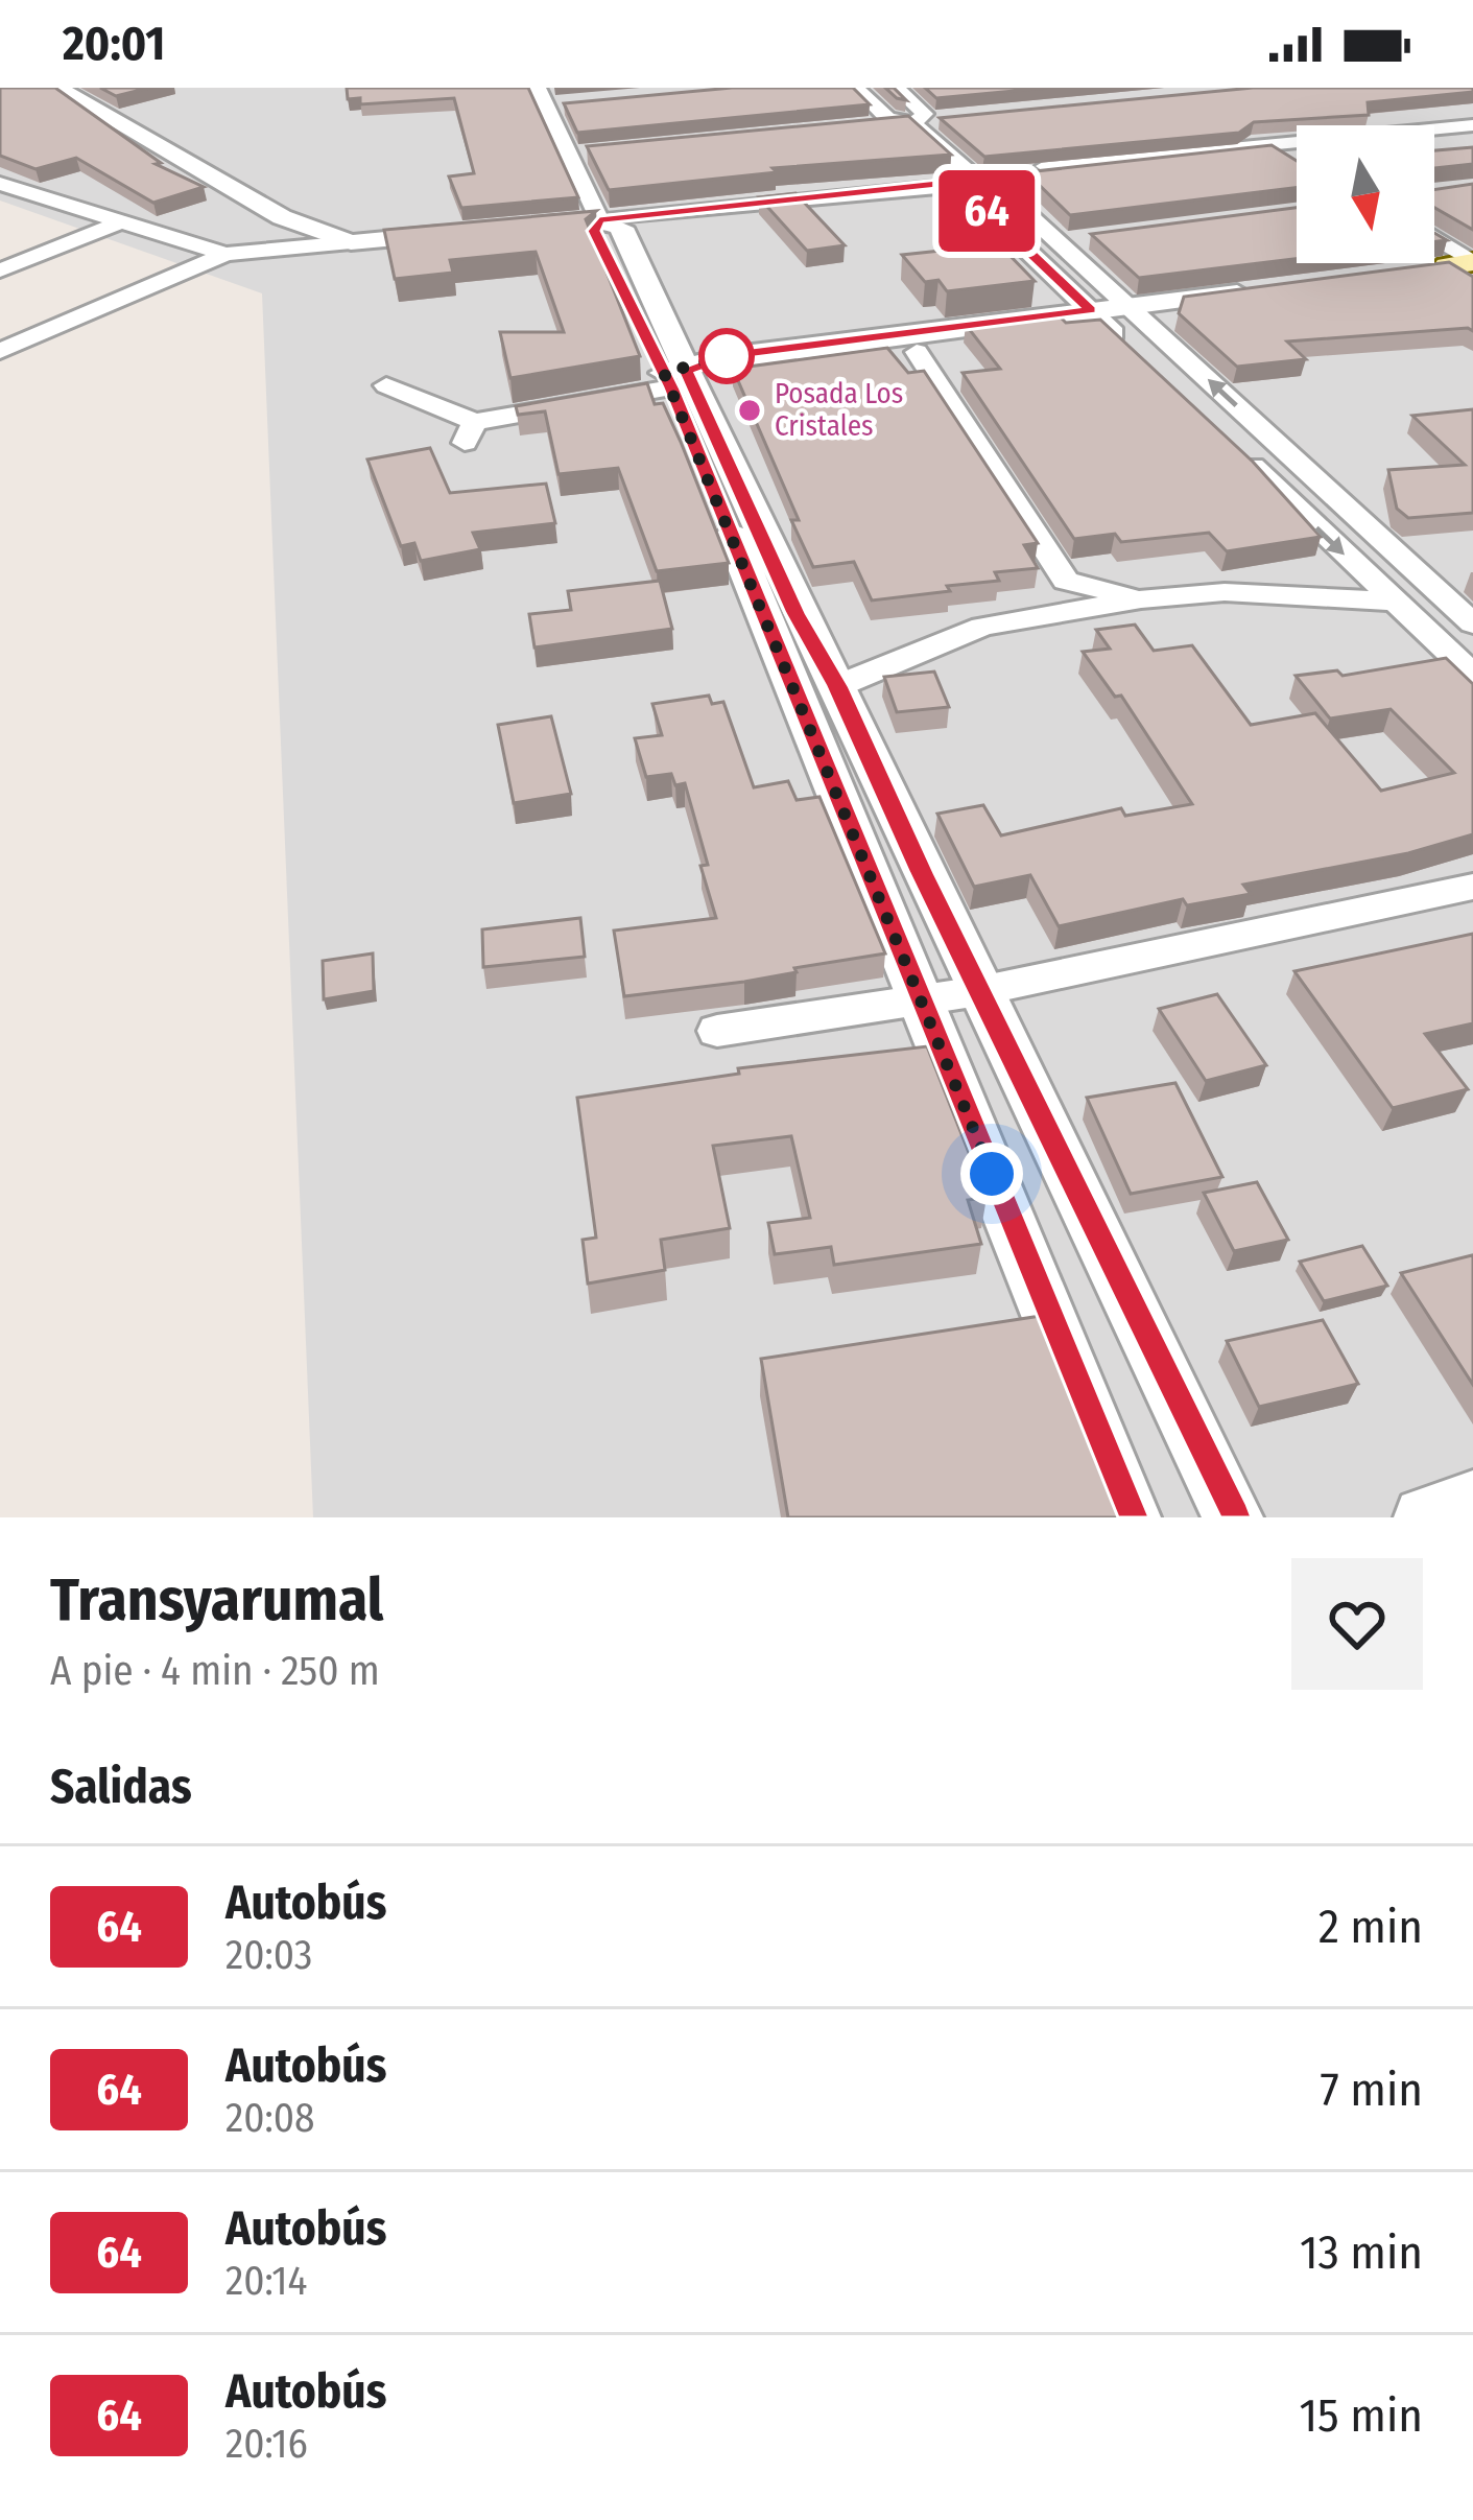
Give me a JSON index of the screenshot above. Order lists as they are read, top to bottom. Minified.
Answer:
{"places":["Posada Los Cristales"],"lines":["bus line 64"],"north":"bottom","page":{"status":"20:01","on_map":"64","heading":[["Transyarumal","A pie · 4 min · 250 m"],"Salidas"],"list":[{"mark":"64","name":"Autobús","note":"20:03","value":"2 min"},{"mark":"64","name":"Autobús","note":"20:08","value":"7 min"},{"mark":"64","name":"Autobús","note":"20:14","value":"13 min"},{"mark":"64","name":"Autobús","note":"20:16","value":"15 min"}]}}
